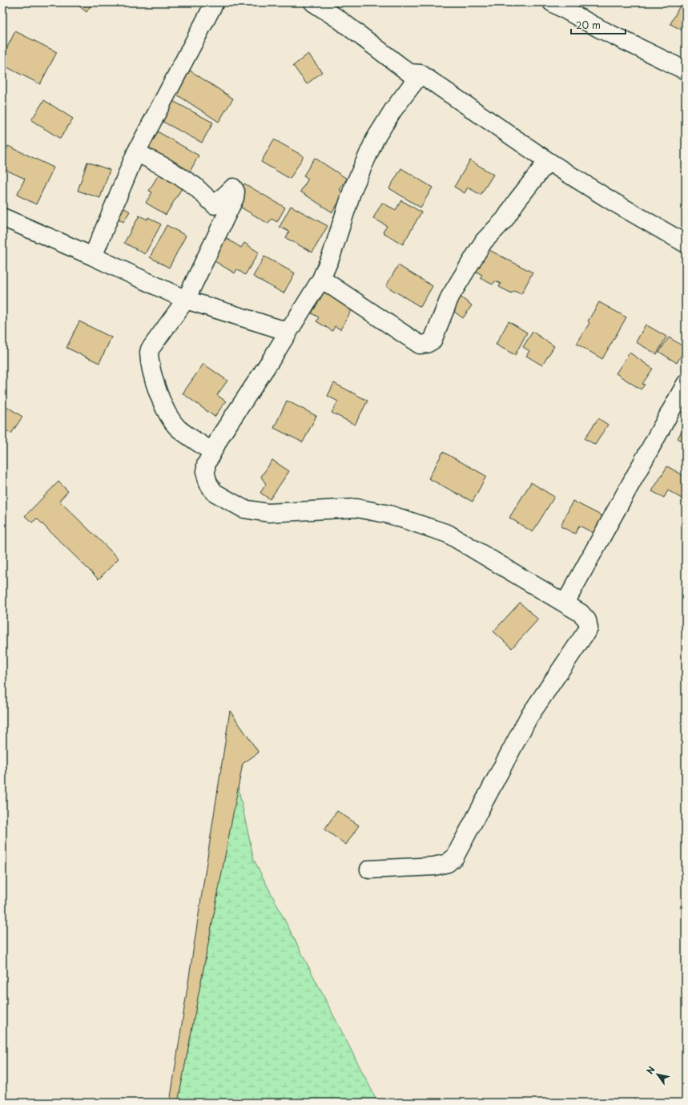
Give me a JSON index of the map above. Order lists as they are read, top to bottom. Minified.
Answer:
{"scale_bar":"20 m","north":"top left"}
